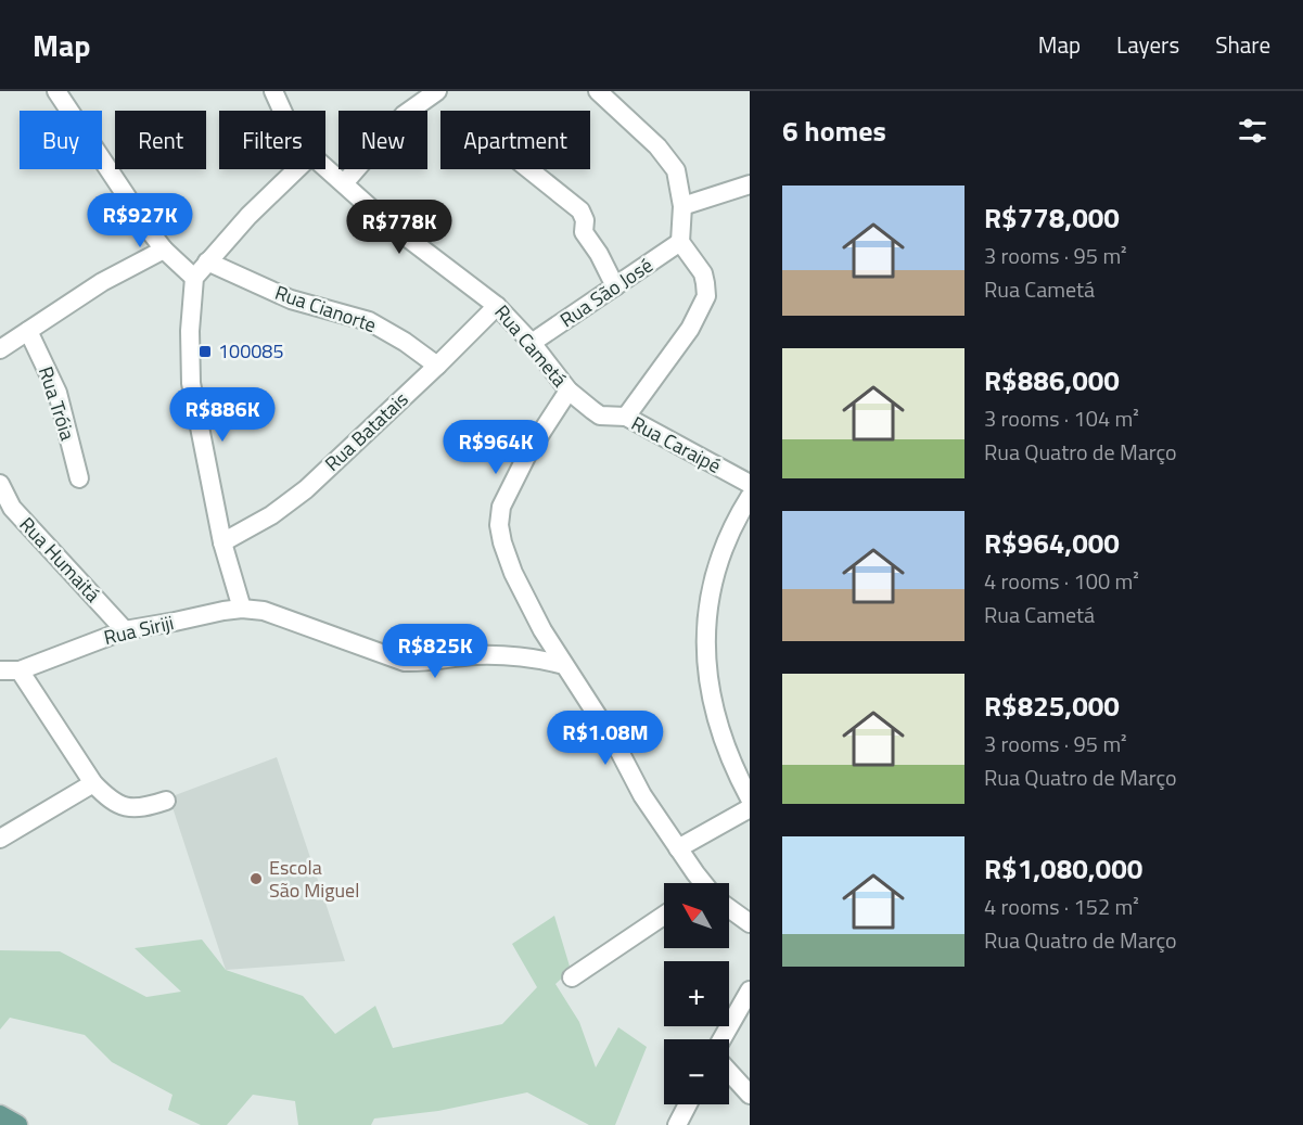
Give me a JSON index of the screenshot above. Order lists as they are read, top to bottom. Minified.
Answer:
{"streets":{"street":["Rua São José","Rua Cianorte","Rua Cametá","Rua Tróia","Rua Batatais","Rua Caraipé","Rua Humaitá","Rua Siriji"]},"crossings":[["Rua São José","Rua Cametá"],["Rua Cianorte","Rua Batatais"],["Rua Cametá","Rua Batatais"],["Rua Cametá","Rua Caraipé"],["Rua Humaitá","Rua Siriji"]],"places":{"transit":["100085"],"other":["Escola São Miguel"]},"north":"top left","page":{"header":"Map","nav":["Map","Layers","Share"],"heading":"6 homes","chip":["Buy","Rent","Filters","New","Apartment"],"list":[{"name":"R$778,000","note":"3 rooms · 95 m² · Rua Cametá"},{"name":"R$886,000","note":"3 rooms · 104 m² · Rua Quatro de Março"},{"name":"R$964,000","note":"4 rooms · 100 m² · Rua Cametá"},{"name":"R$825,000","note":"3 rooms · 95 m² · Rua Quatro de Março"},{"name":"R$1,080,000","note":"4 rooms · 152 m² · Rua Quatro de Março"}],"price":["R$927K","R$778K","R$886K","R$964K","R$825K","R$1.08M"],"map_buttons":["+","−"]}}
